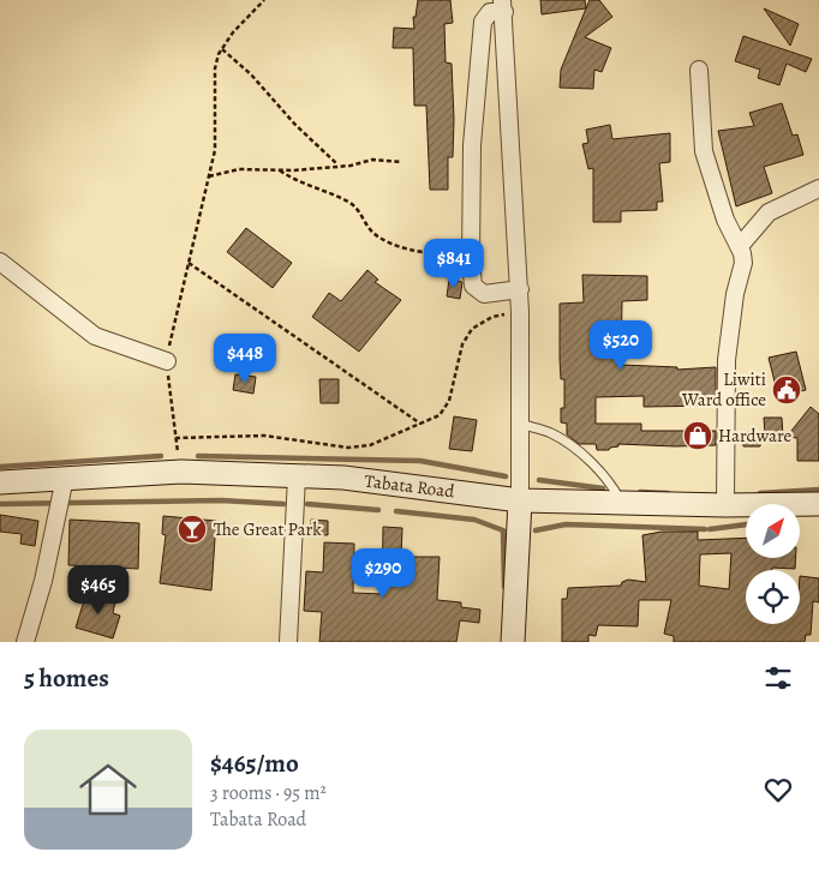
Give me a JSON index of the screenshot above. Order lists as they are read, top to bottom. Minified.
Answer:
{"streets":{"main road":["Tabata Road"]},"places":{"public building":["Liwiti Ward office"],"shop":["Hardware"],"bar":["The Great Park"]},"north":"top right","page":{"price":["$841","$520","$448","$290","$465"],"heading":"5 homes","list":[{"name":"$465/mo","note":"3 rooms · 95 m² · Tabata Road"}]}}
